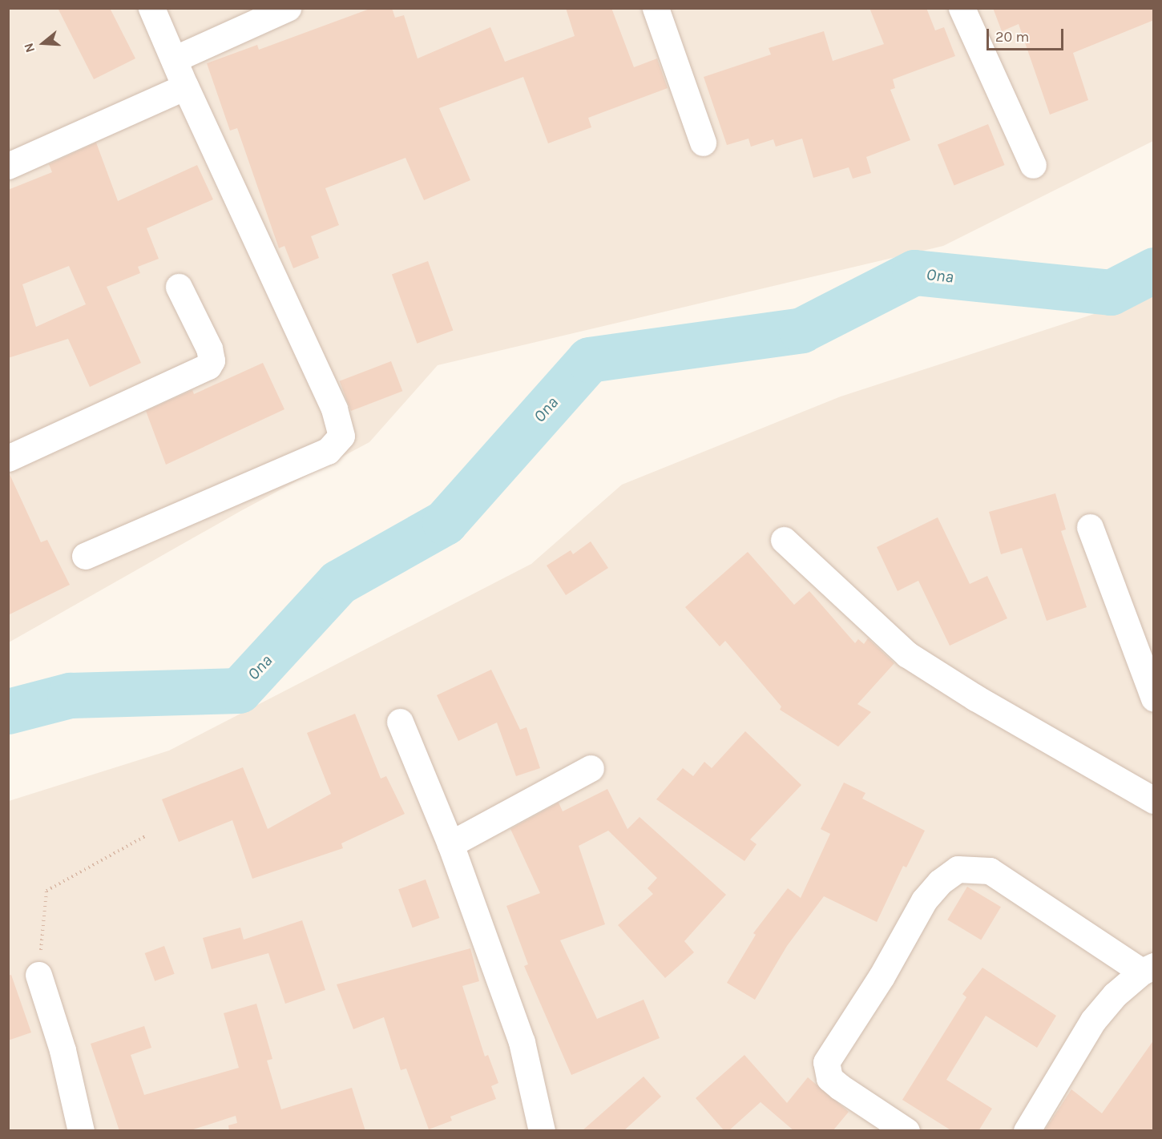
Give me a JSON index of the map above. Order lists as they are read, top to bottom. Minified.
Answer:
{"water":["Ona"],"scale_bar":"20 m","north":"left"}
